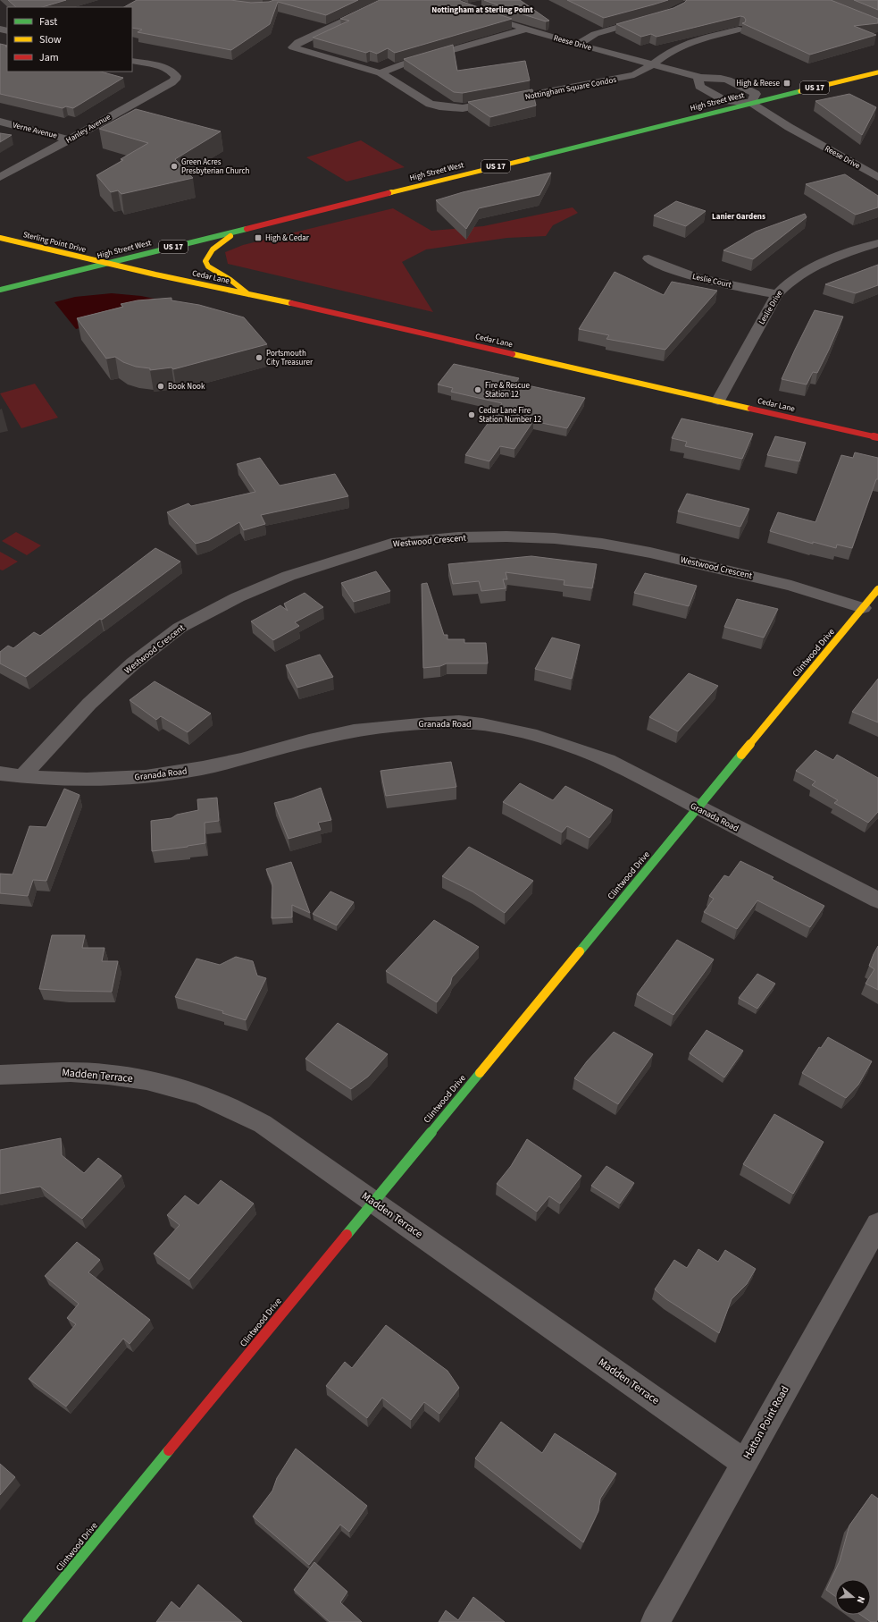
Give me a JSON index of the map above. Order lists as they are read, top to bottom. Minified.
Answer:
{"streets":{"main road":["US 17","High Street West","Sterling Point Drive","Cedar Lane","Clintwood Drive"],"street":["Reese Drive","Nottingham Square Condos","Hanley Avenue","Verne Avenue","Leslie Court","Leslie Drive","Westwood Crescent","Granada Road","Madden Terrace","Hatton Point Road"]},"crossings":[["Reese Drive","Nottingham Square Condos"],["Reese Drive","High Street West"],["High Street West","Sterling Point Drive"],["High Street West","Cedar Lane"],["Hanley Avenue","Verne Avenue"],["Sterling Point Drive","Cedar Lane"],["Cedar Lane","Leslie Drive"],["Leslie Court","Leslie Drive"],["Westwood Crescent","Clintwood Drive"],["Westwood Crescent","Granada Road"],["Clintwood Drive","Granada Road"],["Clintwood Drive","Madden Terrace"],["Madden Terrace","Hatton Point Road"]],"districts":["Nottingham at Sterling Point","Lanier Gardens"],"places":{"transit":["High & Reese","High & Cedar"],"other":["Green Acres Presbyterian Church","Portsmouth City Treasurer","Book Nook","Fire & Rescue Station 12","Cedar Lane Fire Station Number 12"]},"legend":["Fast","Slow","Jam"],"north":"right"}
